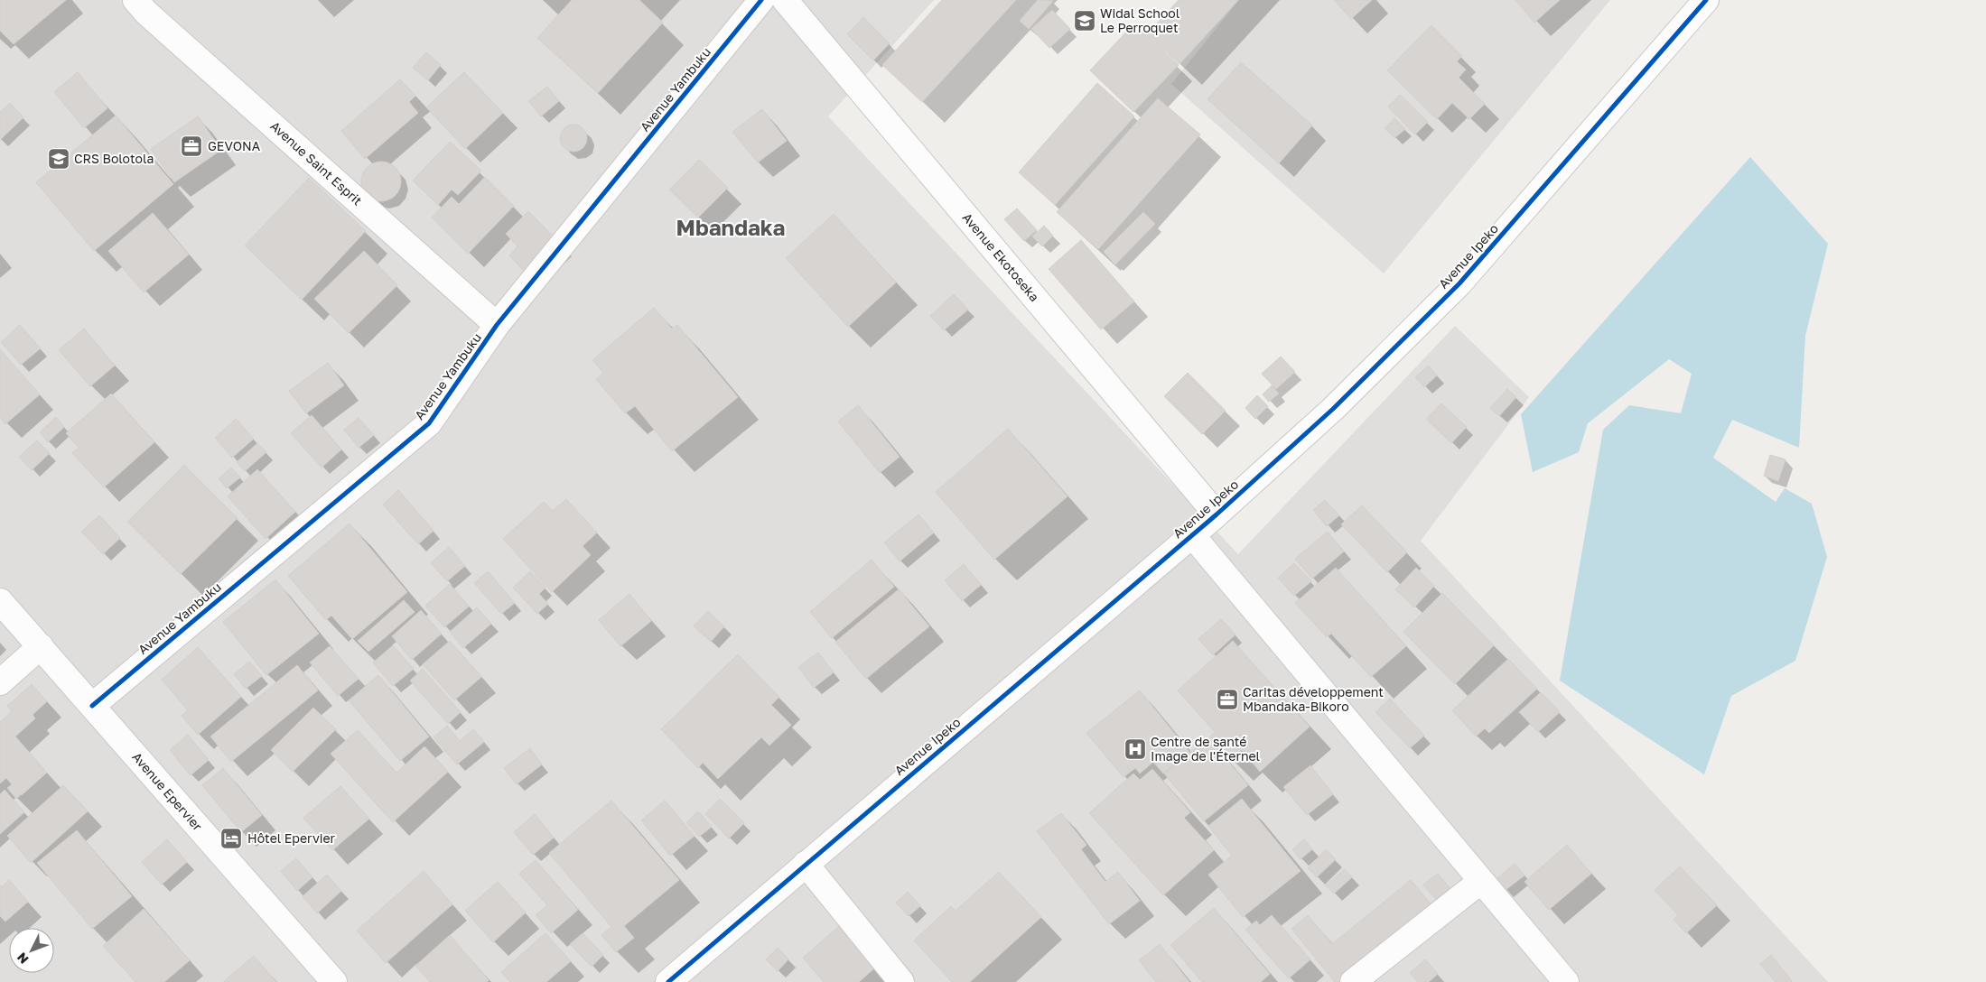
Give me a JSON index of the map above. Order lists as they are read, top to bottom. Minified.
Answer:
{"streets":{"street":["Avenue Yambuku","Avenue Saint Esprit","Avenue Ipeko","Avenue Ekotoseka","Avenue Epervier"]},"crossings":[["Avenue Yambuku","Avenue Saint Esprit"],["Avenue Yambuku","Avenue Epervier"],["Avenue Ipeko","Avenue Ekotoseka"]],"districts":["Mbandaka"],"places":{"school or university":["Widal School Le Perroquet","CRS Bolotola"],"office":["GEVONA","Caritas développement Mbandaka-Bikoro"],"hospital":["Centre de santé Image de l'Éternel"],"hotel":["Hôtel Epervier"]},"north":"bottom left"}
